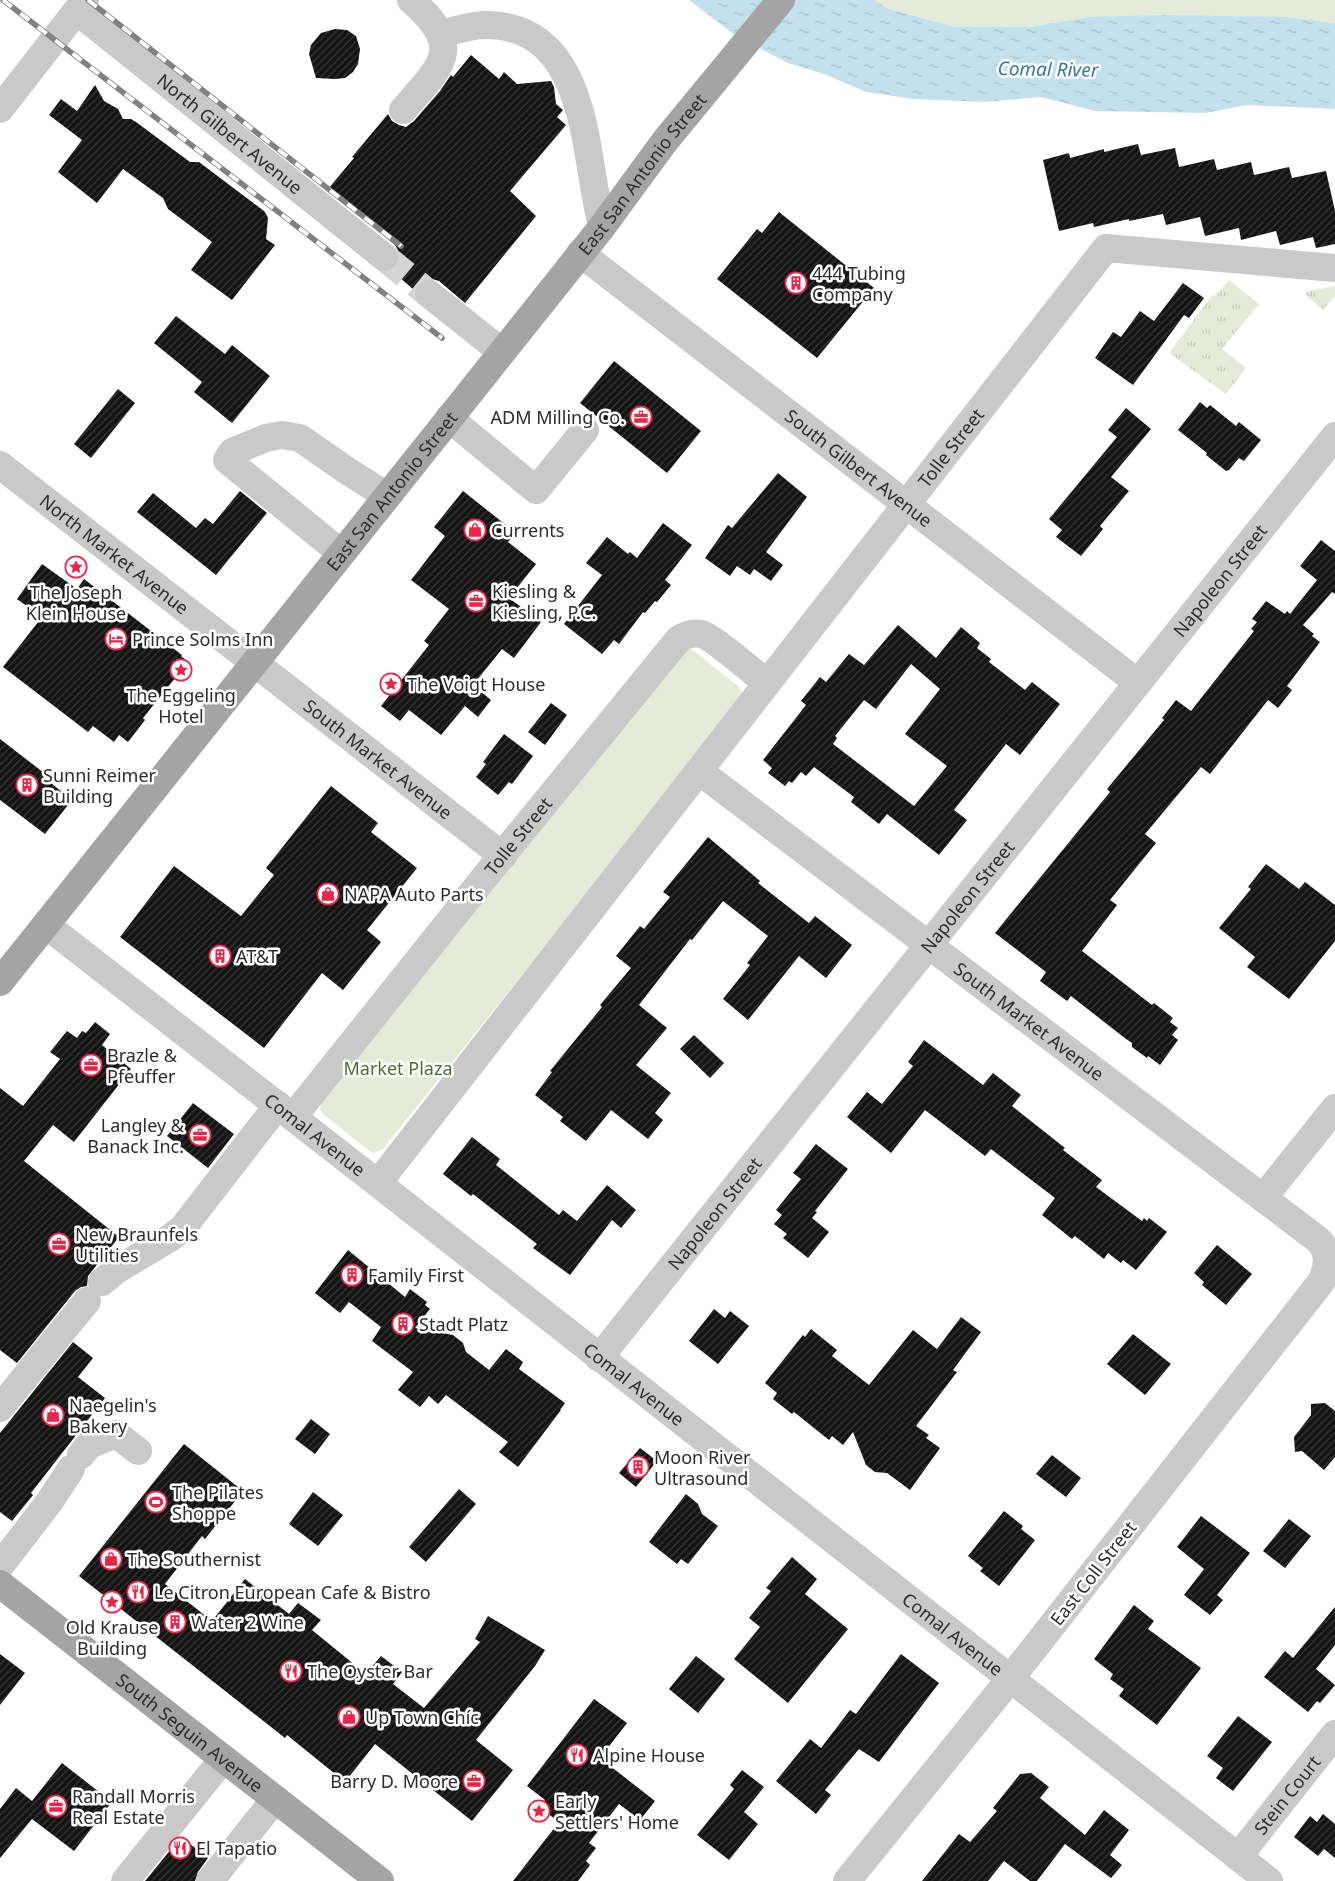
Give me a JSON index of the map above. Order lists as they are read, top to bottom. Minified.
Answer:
{"streets":{"main road":["East San Antonio Street","South Seguin Avenue"],"street":["North Gilbert Avenue","Tolle Street","South Gilbert Avenue","North Market Avenue","Napoleon Street","South Market Avenue","Comal Avenue","East Coll Street","Stein Court"]},"crossings":[["East San Antonio Street","South Gilbert Avenue"],["East San Antonio Street","North Market Avenue"],["East San Antonio Street","South Market Avenue"],["East San Antonio Street","Comal Avenue"],["Tolle Street","South Gilbert Avenue"],["Tolle Street","South Market Avenue"],["Tolle Street","Comal Avenue"],["South Gilbert Avenue","Napoleon Street"],["North Market Avenue","South Market Avenue"],["Napoleon Street","South Market Avenue"],["Napoleon Street","Comal Avenue"],["South Market Avenue","East Coll Street"],["Comal Avenue","East Coll Street"],["Comal Avenue","Stein Court"]],"water":["Comal River"],"parks":["Market Plaza"],"places":{"building":["444 Tubing Company","Sunni Reimer Building","AT&T","Family First","Stadt Platz","Moon River Ultrasound","Water 2 Wine"],"office":["ADM Milling Co.","Kiesling & Kiesling, P.C.","Brazle & Pfeuffer","Langley & Banack Inc.","New Braunfels Utilities","Barry D. Moore","Randall Morris Real Estate"],"shop":["Currents","NAPA Auto Parts","Naegelin's Bakery","The Southernist","Up Town Chíc"],"place":["The Joseph Klein House","The Eggeling Hotel","The Voigt House","Old Krause Building","Early Settlers' Home"],"hotel":["Prince Solms Inn"],"sports":["The Pilates Shoppe"],"restaurant":["Le Citron European Cafe & Bistro","The Oyster Bar","Alpine House","El Tapatio"]}}
